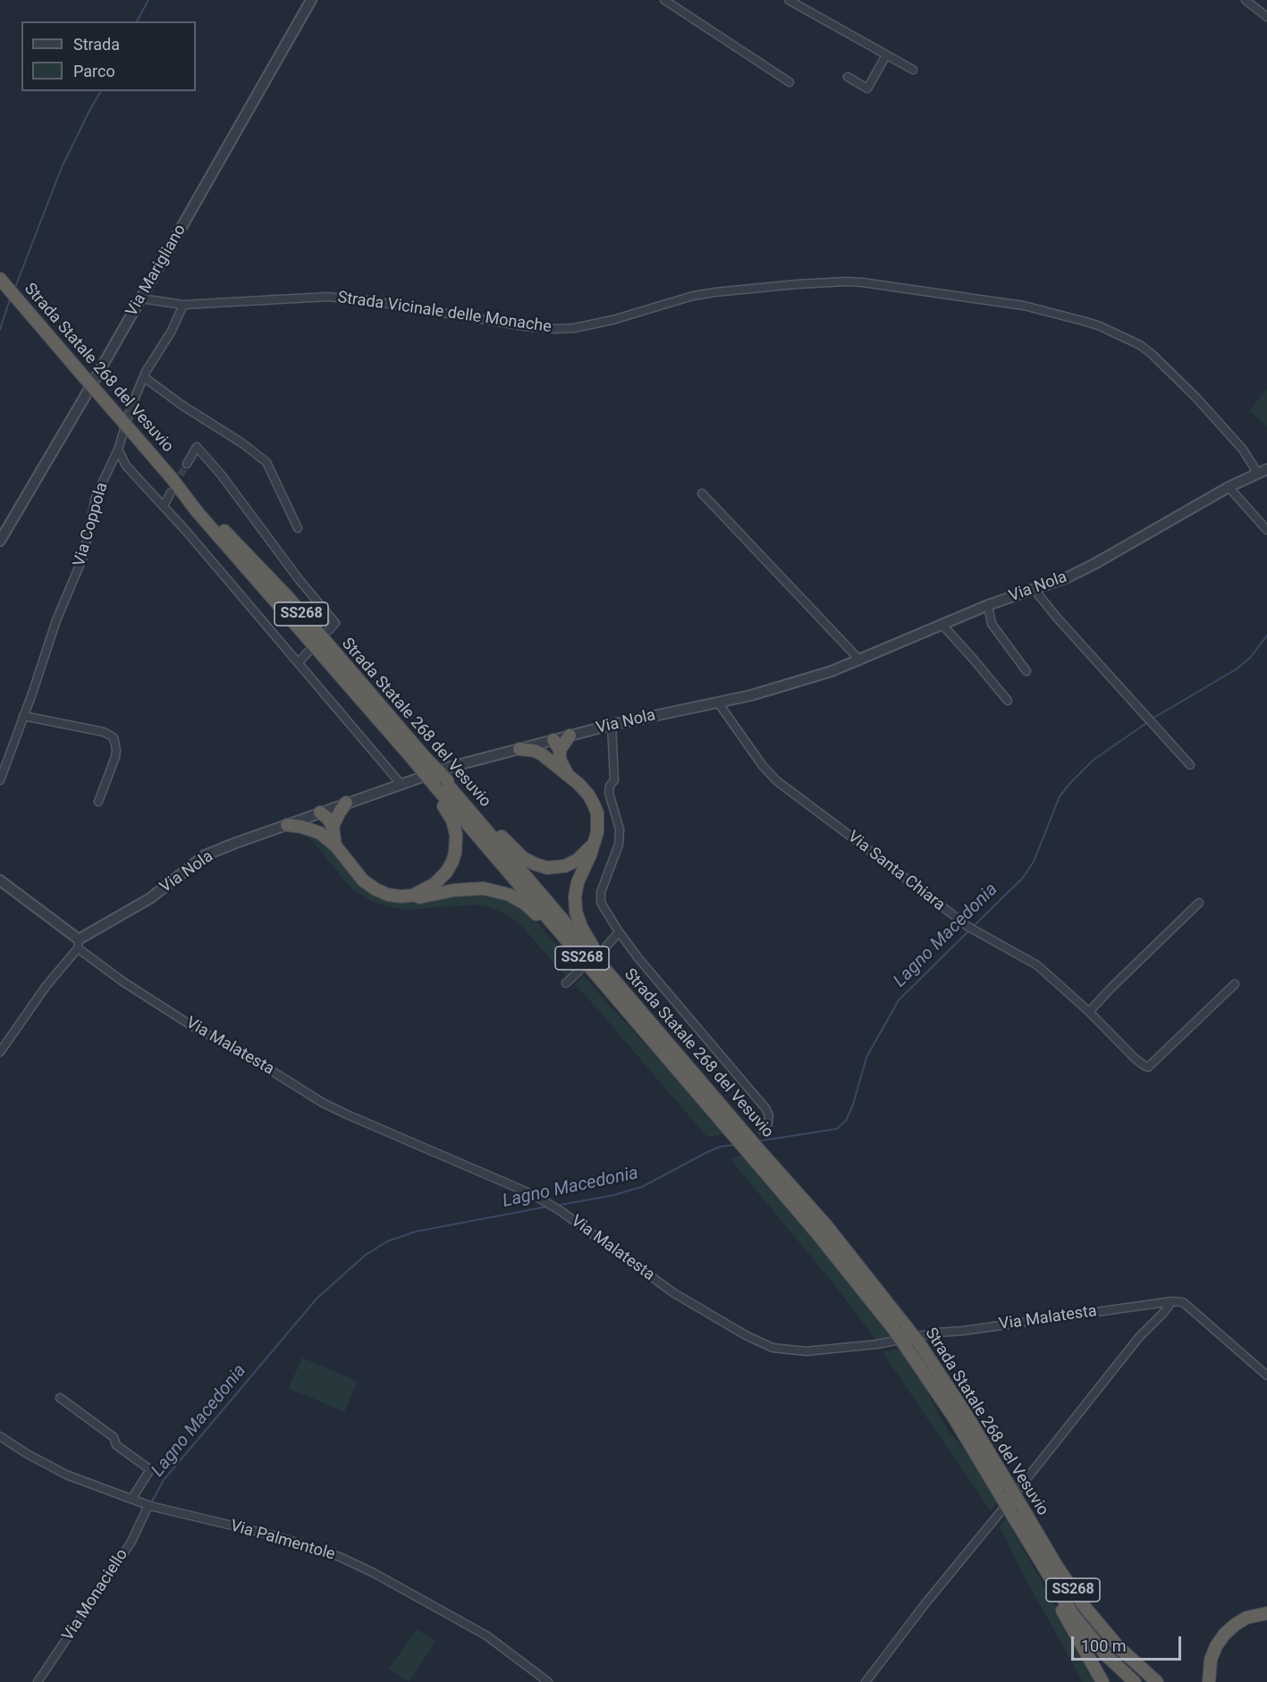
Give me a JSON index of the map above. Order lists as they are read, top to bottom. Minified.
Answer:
{"streets":{"highway":["Strada Statale 268 del Vesuvio","SS268"],"street":["Via Marigliano","Strada Vicinale delle Monache","Via Coppola","Via Nola","Via Santa Chiara","Via Malatesta","Via Palmentole","Via Monaciello"]},"crossings":[["Via Marigliano","Strada Vicinale delle Monache"],["Strada Vicinale delle Monache","Via Coppola"],["Strada Vicinale delle Monache","Via Nola"],["Strada Statale 268 del Vesuvio","SS268"],["Via Nola","SS268"],["Via Nola","Via Santa Chiara"],["Via Nola","Via Malatesta"],["Via Palmentole","Via Monaciello"]],"water":["Lagno Macedonia"],"legend":["Strada","Parco"],"scale_bar":"100 m"}
